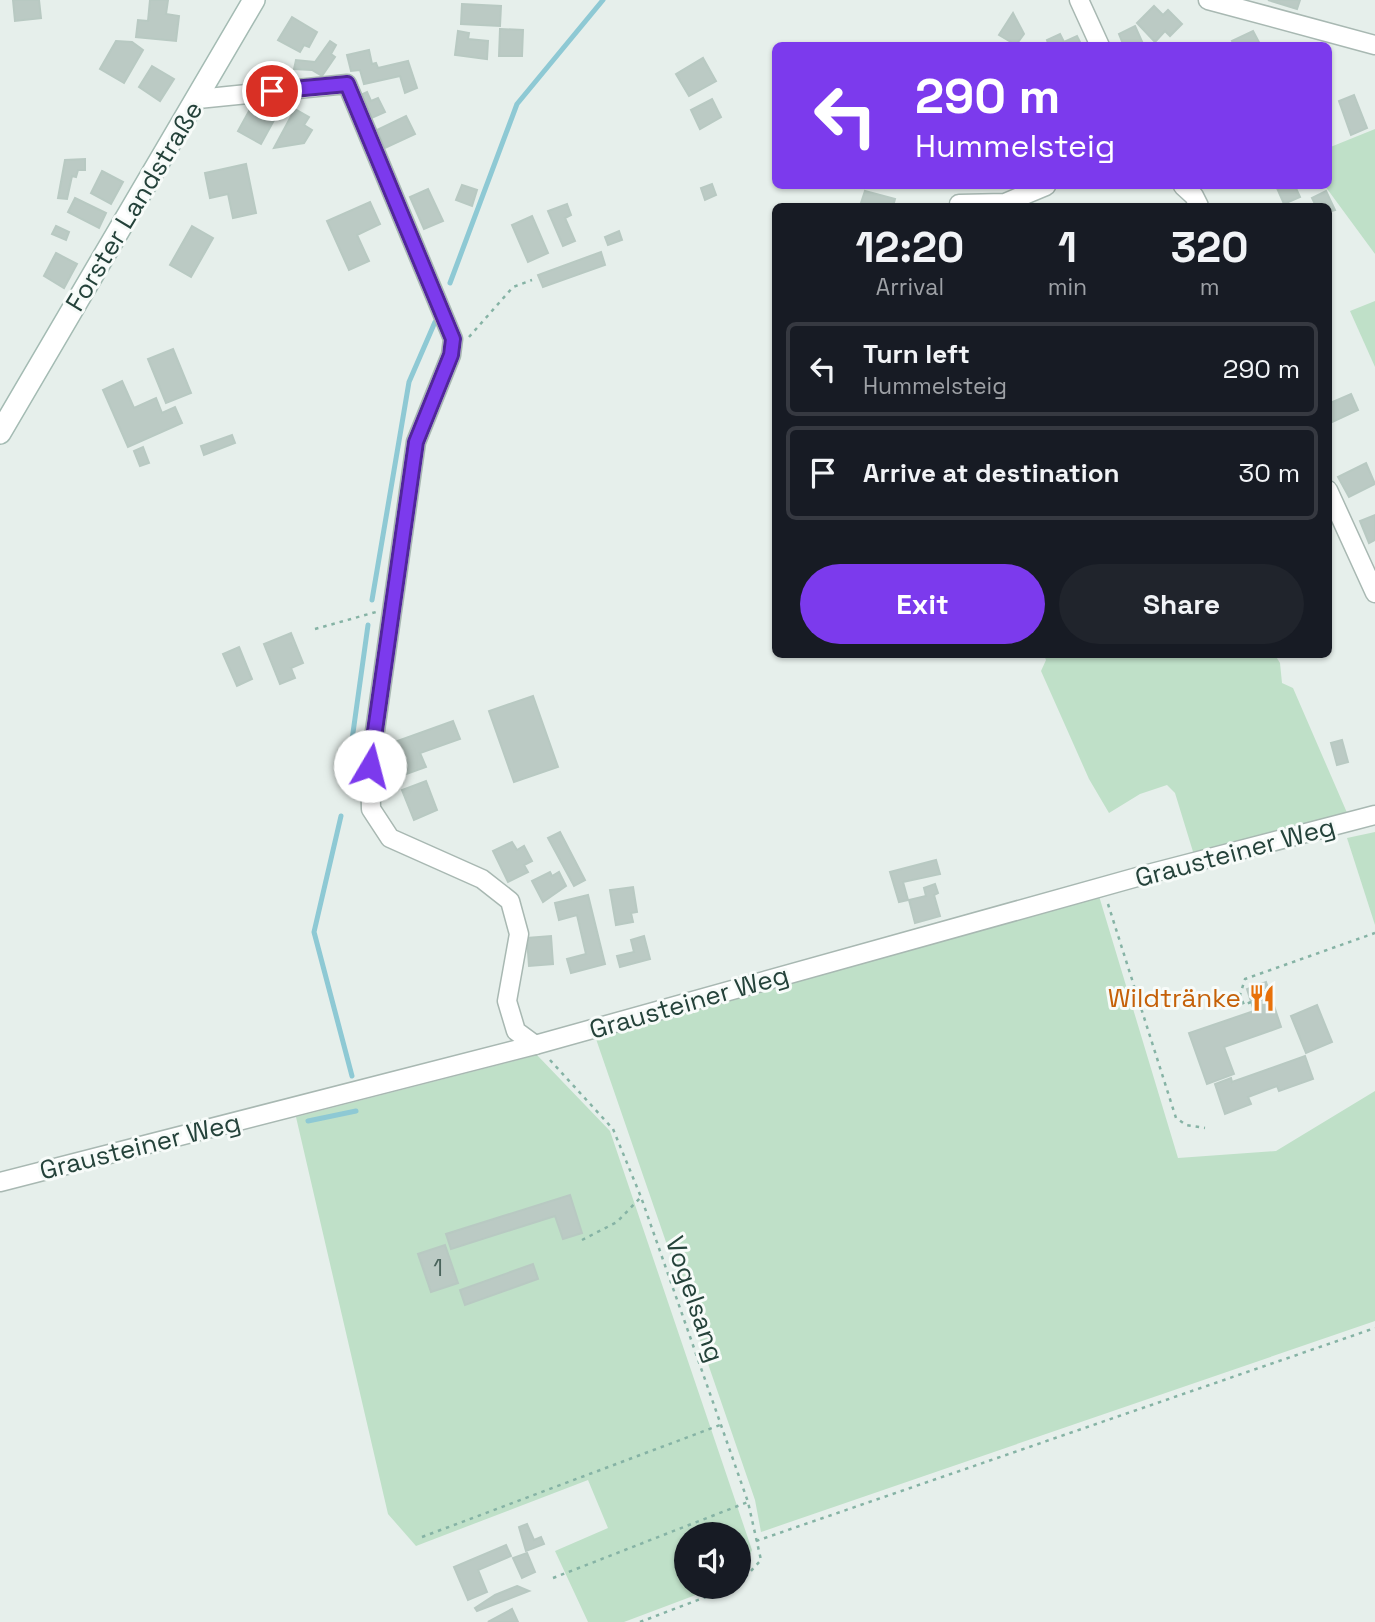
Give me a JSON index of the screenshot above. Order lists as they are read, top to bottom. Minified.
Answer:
{"streets":{"main road":["Forster Landstraße"],"street":["Grausteiner Weg"],"path":["Vogelsang"]},"crossings":[["Grausteiner Weg","Vogelsang"]],"places":{"restaurant":["Wildtränke"]},"house_numbers":["1"],"page":{"turn":["290 m","Hummelsteig"],"eta":["12:20","Arrival","1","min","320","m"],"list":[{"name":"Turn left","note":"Hummelsteig","value":"290 m"},{"name":"Arrive at destination","value":"30 m"}],"buttons":["Exit","Share"]}}
